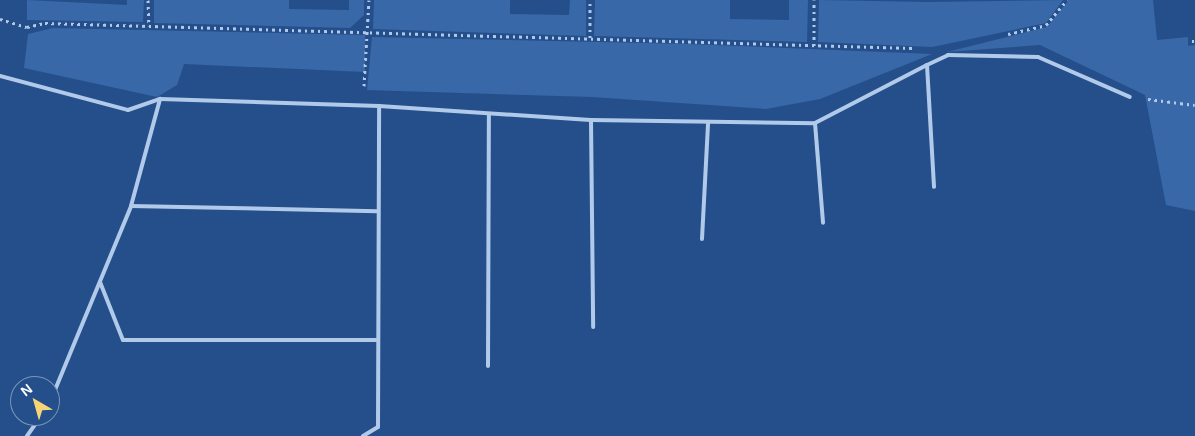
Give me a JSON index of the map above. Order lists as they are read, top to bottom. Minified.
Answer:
{"north":"top left"}
